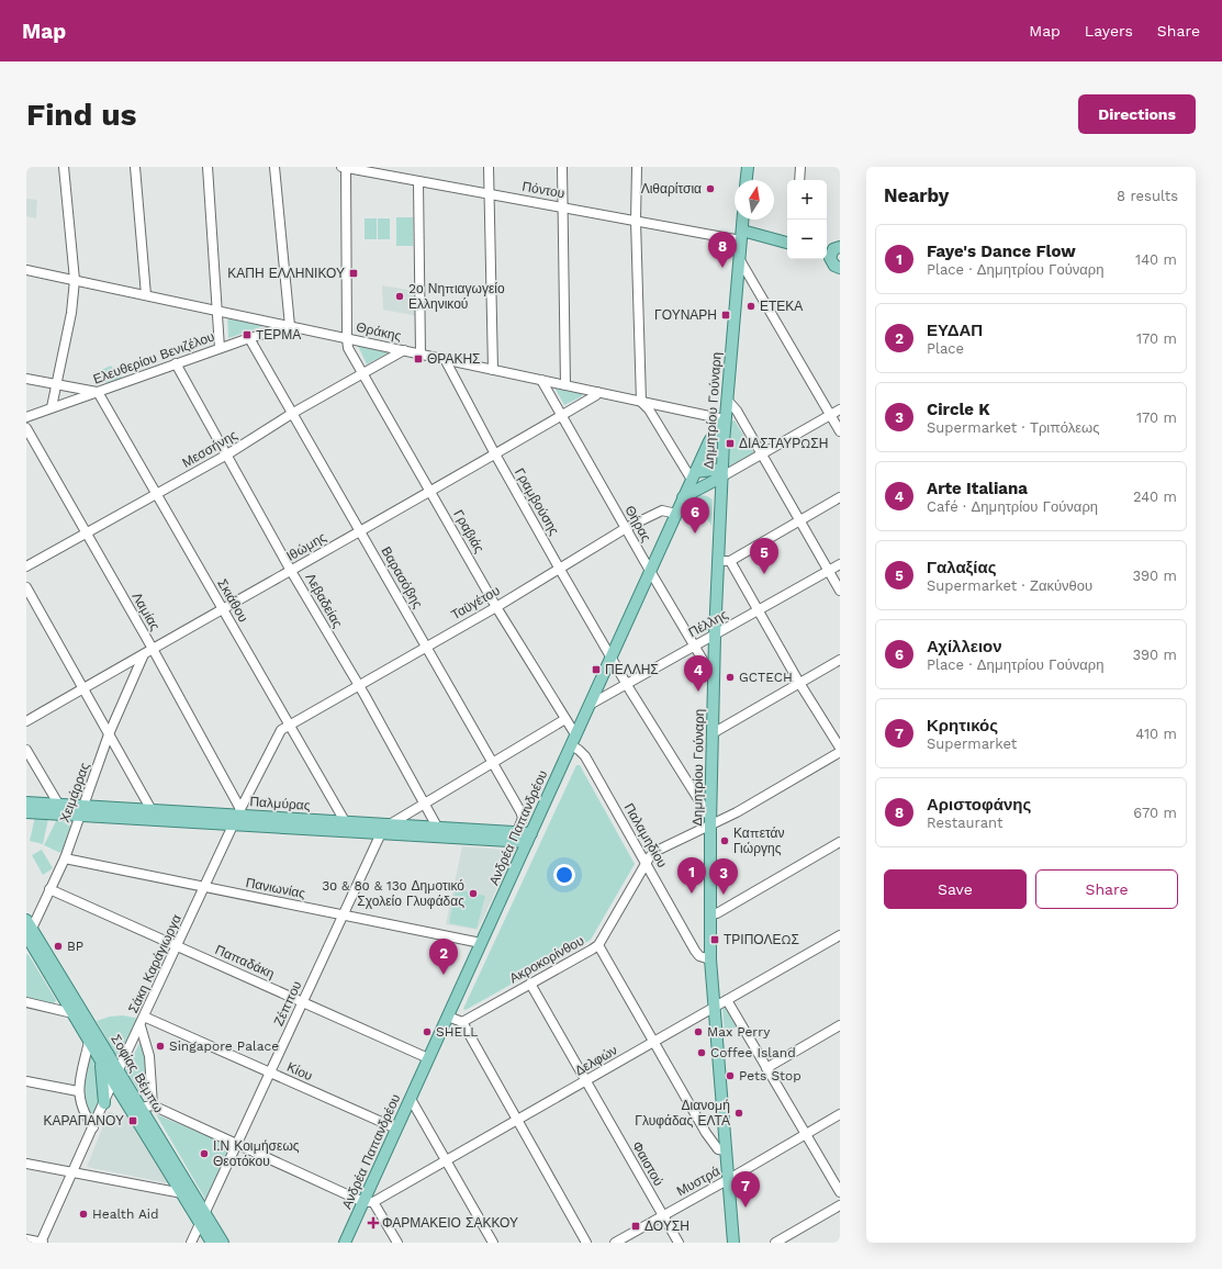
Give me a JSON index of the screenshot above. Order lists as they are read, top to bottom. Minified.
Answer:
{"streets":{"main road":["Δημητρίου Γούναρη","Παλμύρας","Ανδρέα Παπανδρέου","Σοφίας Βέμπω"],"street":["Πόντου","Θράκης","Ελευθερίου Βενιζέλου","Μεσσήνης","Γραμβούσης","Θήρας","Γραβιάς","Ιθώμης","Βαρασόβης","Σκιάθου","Λεβαδείας","Ταϋγέτου","Λαμίας","Πέλλης","Χειμάρρας","Παλαμηδίου","Πανιωνίας","Ακροκορίνθου","Παπαδάκη","Σάκη Καράγιωργα","Ζέππου","Δελφών","Κίου","Φαιστού","Μυστρά"]},"crossings":[["Πόντου","Δημητρίου Γούναρη"],["Πόντου","Γραβιάς"],["Θράκης","Ελευθερίου Βενιζέλου"],["Θράκης","Δημητρίου Γούναρη"],["Θράκης","Μεσσήνης"],["Θράκης","Γραμβούσης"],["Θράκης","Θήρας"],["Θράκης","Γραβιάς"],["Θράκης","Ιθώμης"],["Θράκης","Ανδρέα Παπανδρέου"],["Ελευθερίου Βενιζέλου","Βαρασόβης"],["Ελευθερίου Βενιζέλου","Σκιάθου"],["Ελευθερίου Βενιζέλου","Λεβαδείας"],["Δημητρίου Γούναρη","Γραμβούσης"],["Δημητρίου Γούναρη","Θήρας"],["Δημητρίου Γούναρη","Πέλλης"],["Δημητρίου Γούναρη","Ανδρέα Παπανδρέου"],["Δημητρίου Γούναρη","Παλαμηδίου"],["Δημητρίου Γούναρη","Ακροκορίνθου"],["Δημητρίου Γούναρη","Δελφών"],["Δημητρίου Γούναρη","Μυστρά"],["Μεσσήνης","Γραβιάς"],["Μεσσήνης","Βαρασόβης"],["Μεσσήνης","Σκιάθου"],["Μεσσήνης","Λεβαδείας"],["Μεσσήνης","Λαμίας"],["Γραμβούσης","Ιθώμης"],["Γραμβούσης","Ταϋγέτου"],["Γραμβούσης","Πέλλης"],["Γραμβούσης","Ανδρέα Παπανδρέου"],["Γραμβούσης","Ακροκορίνθου"],["Θήρας","Ιθώμης"],["Θήρας","Ταϋγέτου"],["Θήρας","Πέλλης"],["Θήρας","Ανδρέα Παπανδρέου"],["Γραβιάς","Ιθώμης"],["Γραβιάς","Ταϋγέτου"],["Γραβιάς","Ανδρέα Παπανδρέου"],["Ιθώμης","Βαρασόβης"],["Ιθώμης","Σκιάθου"],["Ιθώμης","Λεβαδείας"],["Ιθώμης","Λαμίας"],["Ιθώμης","Χειμάρρας"],["Βαρασόβης","Ταϋγέτου"],["Βαρασόβης","Παλμύρας"],["Σκιάθου","Ταϋγέτου"],["Σκιάθου","Παλμύρας"],["Σκιάθου","Σάκη Καράγιωργα"],["Λεβαδείας","Ταϋγέτου"],["Λεβαδείας","Παλμύρας"],["Ταϋγέτου","Ανδρέα Παπανδρέου"],["Ταϋγέτου","Σάκη Καράγιωργα"],["Λαμίας","Παλμύρας"],["Λαμίας","Σάκη Καράγιωργα"],["Πέλλης","Ανδρέα Παπανδρέου"],["Χειμάρρας","Παλμύρας"],["Χειμάρρας","Πανιωνίας"],["Χειμάρρας","Παπαδάκη"],["Χειμάρρας","Σοφίας Βέμπω"],["Παλμύρας","Ανδρέα Παπανδρέου"],["Παλμύρας","Σάκη Καράγιωργα"],["Παλμύρας","Ζέππου"],["Ανδρέα Παπανδρέου","Παλαμηδίου"],["Ανδρέα Παπανδρέου","Πανιωνίας"],["Ανδρέα Παπανδρέου","Παπαδάκη"],["Ανδρέα Παπανδρέου","Δελφών"],["Ανδρέα Παπανδρέου","Κίου"],["Παλαμηδίου","Ακροκορίνθου"],["Πανιωνίας","Σάκη Καράγιωργα"],["Πανιωνίας","Ζέππου"],["Ακροκορίνθου","Φαιστού"],["Παπαδάκη","Σάκη Καράγιωργα"],["Παπαδάκη","Ζέππου"],["Σάκη Καράγιωργα","Κίου"],["Σάκη Καράγιωργα","Σοφίας Βέμπω"],["Ζέππου","Κίου"],["Ζέππου","Σοφίας Βέμπω"],["Δελφών","Φαιστού"],["Φαιστού","Μυστρά"]],"places":{"other":["Λιθαρίτσια","2ο Νηπιαγωγείο Ελληνικού","ΕΤΕΚΑ","GCTECH","Καπετάν Γιώργης","3ο & 8ο & 13ο Δημοτικό Σχολείο Γλυφάδας","BP","SHELL","Max Perry","Singapore Palace","Coffee Island","Pets Stop","Διανομή Γλυφάδας ΕΛΤΑ","Ι.Ν Κοιμήσεως Θεοτόκου","Health Aid"],"transit":["ΚΑΠΗ ΕΛΛΗΝΙΚΟΥ","ΓΟΥΝΑΡΗ","TΕΡΜΑ","ΘΡΑΚΗΣ","ΔΙΑΣΤΑΥΡΩΣΗ","ΠΕΛΛΗΣ","ΤΡΙΠΟΛΕΩΣ","ΚΑΡΑΠΑΝΟΥ","ΔΟΥΣΗ"],"health":["ΦΑΡΜΑΚΕΙΟ ΣΑΚΚΟΥ"]},"north":"top","page":{"header":"Map","nav":["Map","Layers","Share"],"buttons":["Directions",["Save","Share"]],"title":"Find us","heading":["Nearby","8 results"],"map_buttons":["+","−"],"list":[{"mark":"1","name":"Faye's Dance Flow","note":"Place · Δημητρίου Γούναρη","value":"140 m"},{"mark":"2","name":"ΕΥΔΑΠ","note":"Place","value":"170 m"},{"mark":"3","name":"Circle K","note":"Supermarket · Τριπόλεως","value":"170 m"},{"mark":"4","name":"Arte Italiana","note":"Café · Δημητρίου Γούναρη","value":"240 m"},{"mark":"5","name":"Γαλαξίας","note":"Supermarket · Ζακύνθου","value":"390 m"},{"mark":"6","name":"Αχίλλειον","note":"Place · Δημητρίου Γούναρη","value":"390 m"},{"mark":"7","name":"Κρητικός","note":"Supermarket","value":"410 m"},{"mark":"8","name":"Αριστοφάνης","note":"Restaurant","value":"670 m"}],"pins":["8","6","5","4","1","3","2","7"]}}
